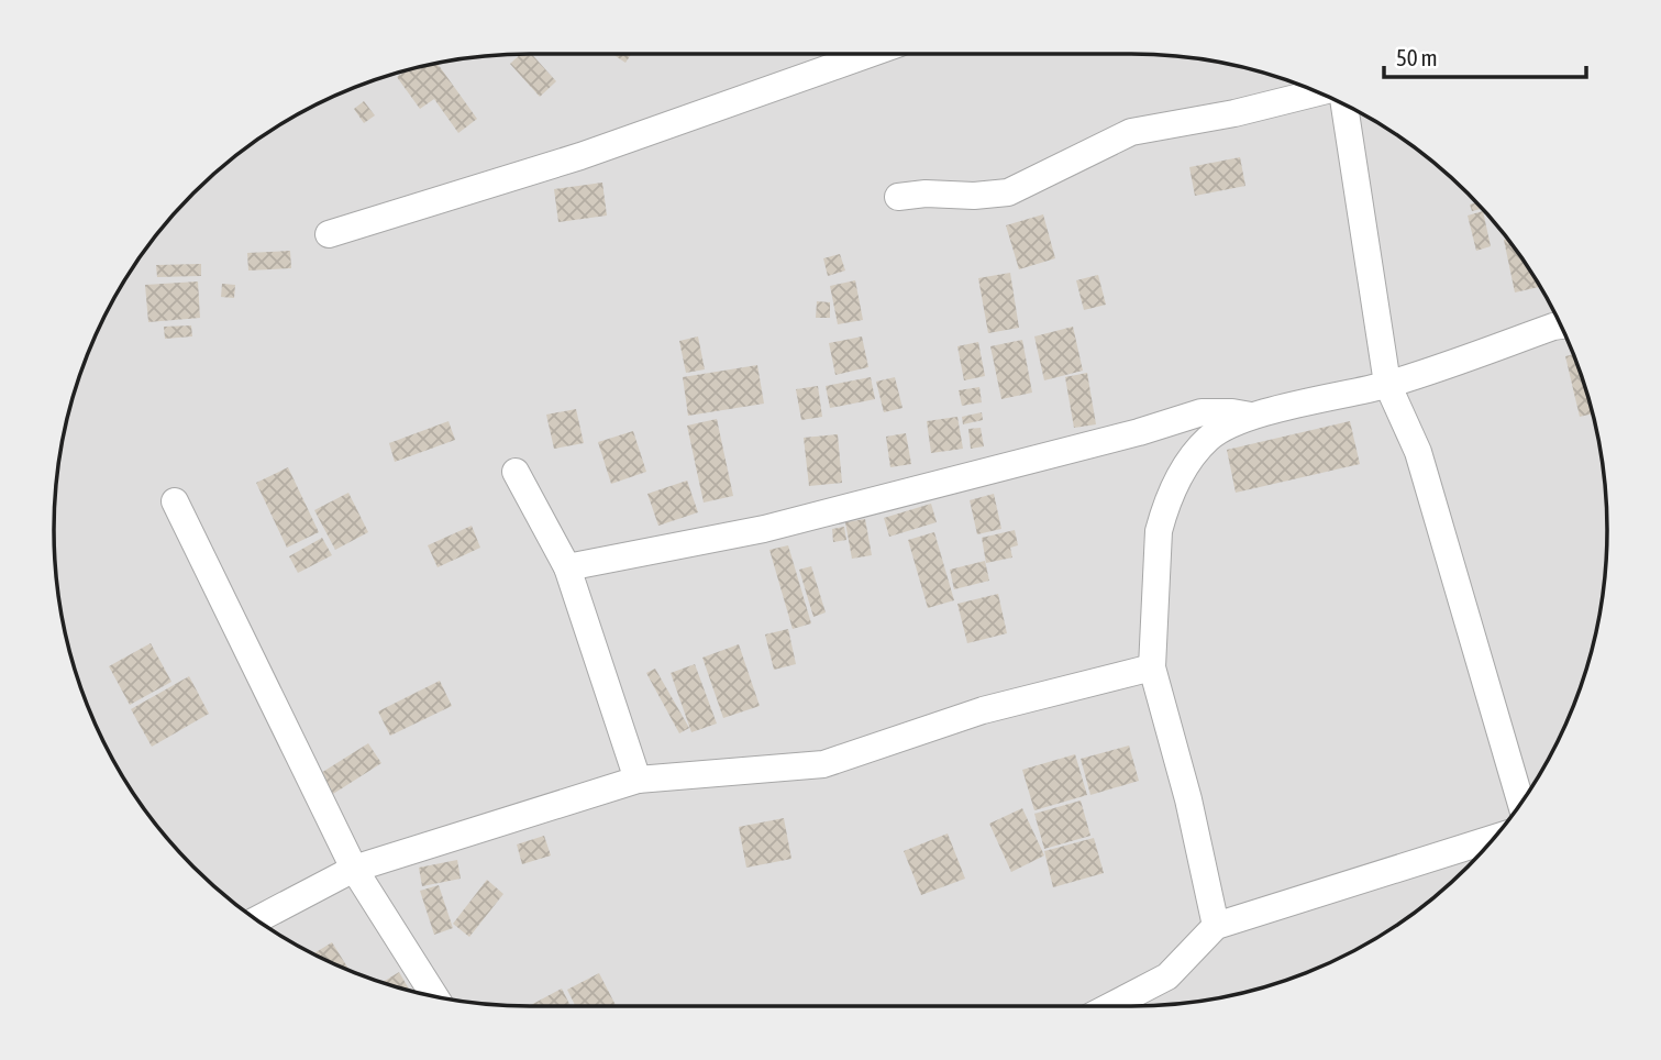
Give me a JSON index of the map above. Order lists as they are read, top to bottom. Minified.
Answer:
{"scale_bar":"50 m"}
